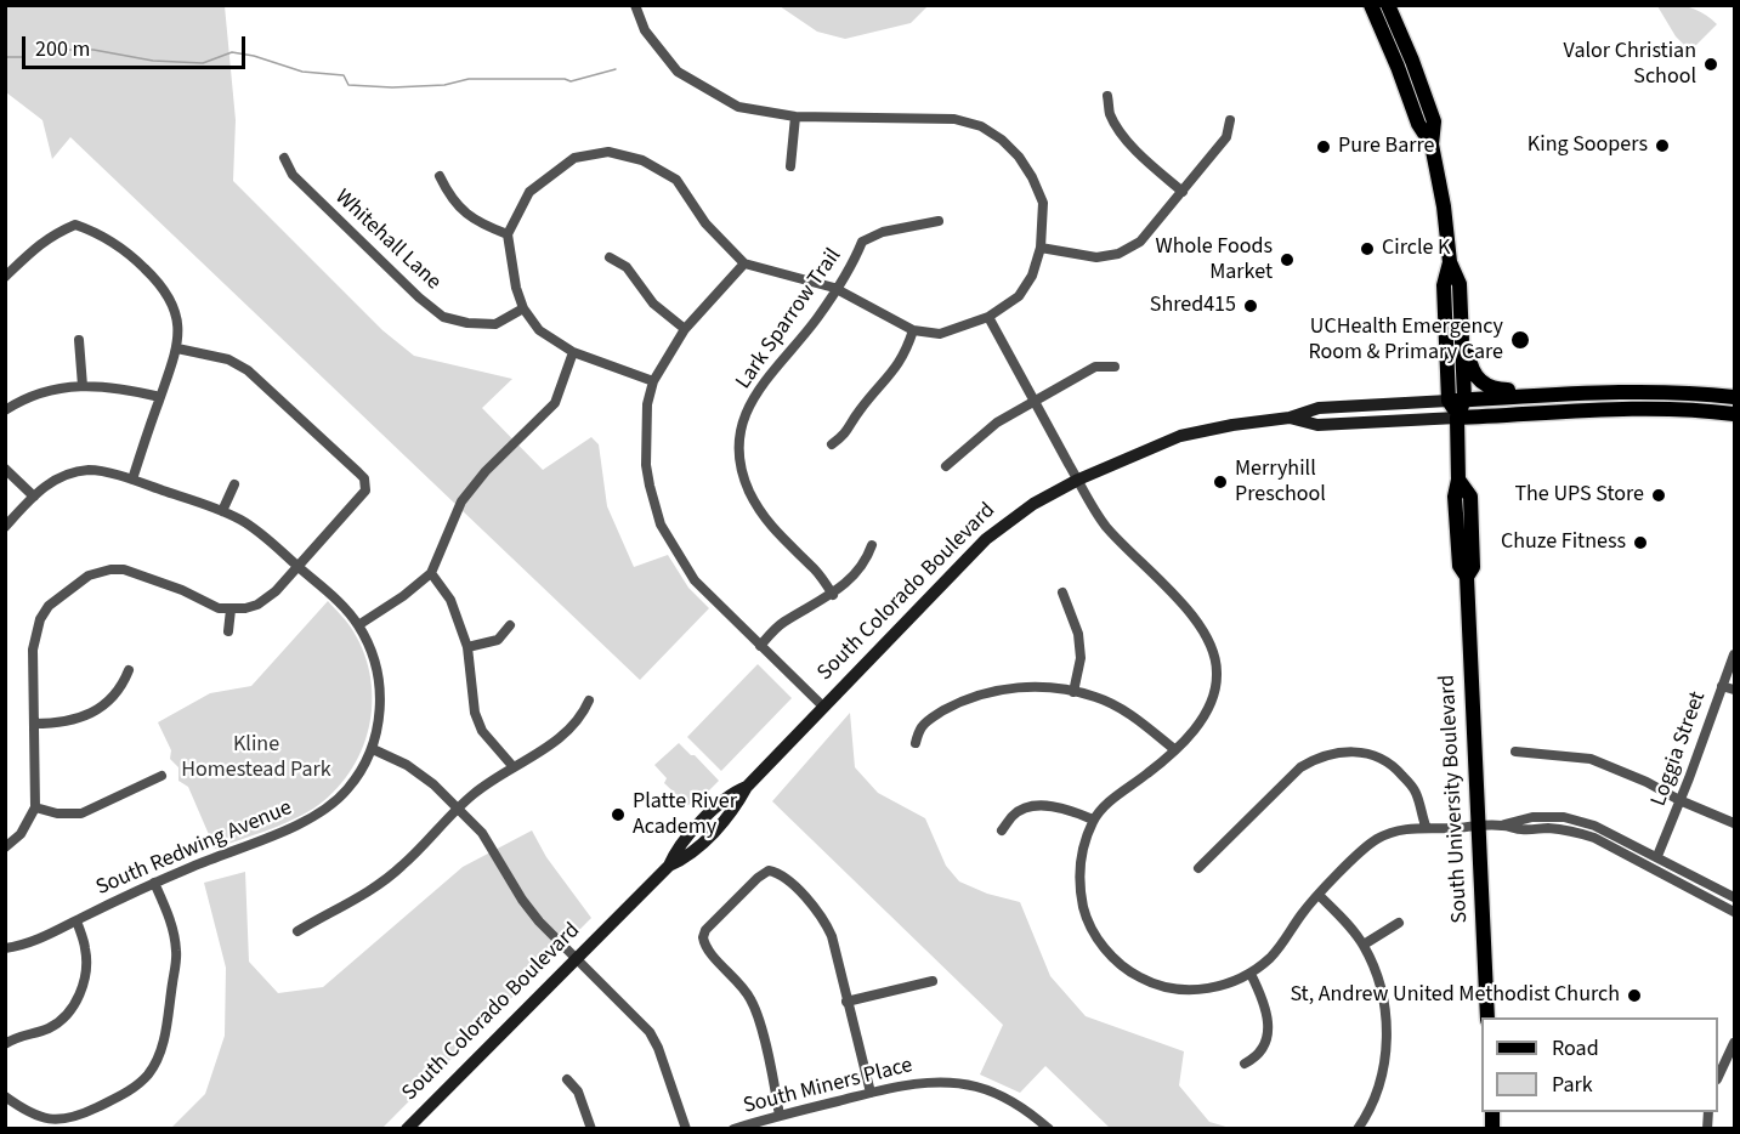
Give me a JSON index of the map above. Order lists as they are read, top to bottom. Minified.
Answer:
{"streets":{"main road":["South Colorado Boulevard","South University Boulevard"],"street":["Whitehall Lane","Lark Sparrow Trail","Loggia Street","South Redwing Avenue","South Miners Place"]},"crossings":[["South Colorado Boulevard","South University Boulevard"]],"parks":["Kline Homestead Park"],"places":["Valor Christian School","King Soopers","Pure Barre","Circle K","Whole Foods Market","Shred415","UCHealth Emergency Room & Primary Care","Merryhill Preschool","The UPS Store","Chuze Fitness","Platte River Academy","St, Andrew United Methodist Church"],"legend":["Road","Park"],"scale_bar":"200 m"}
